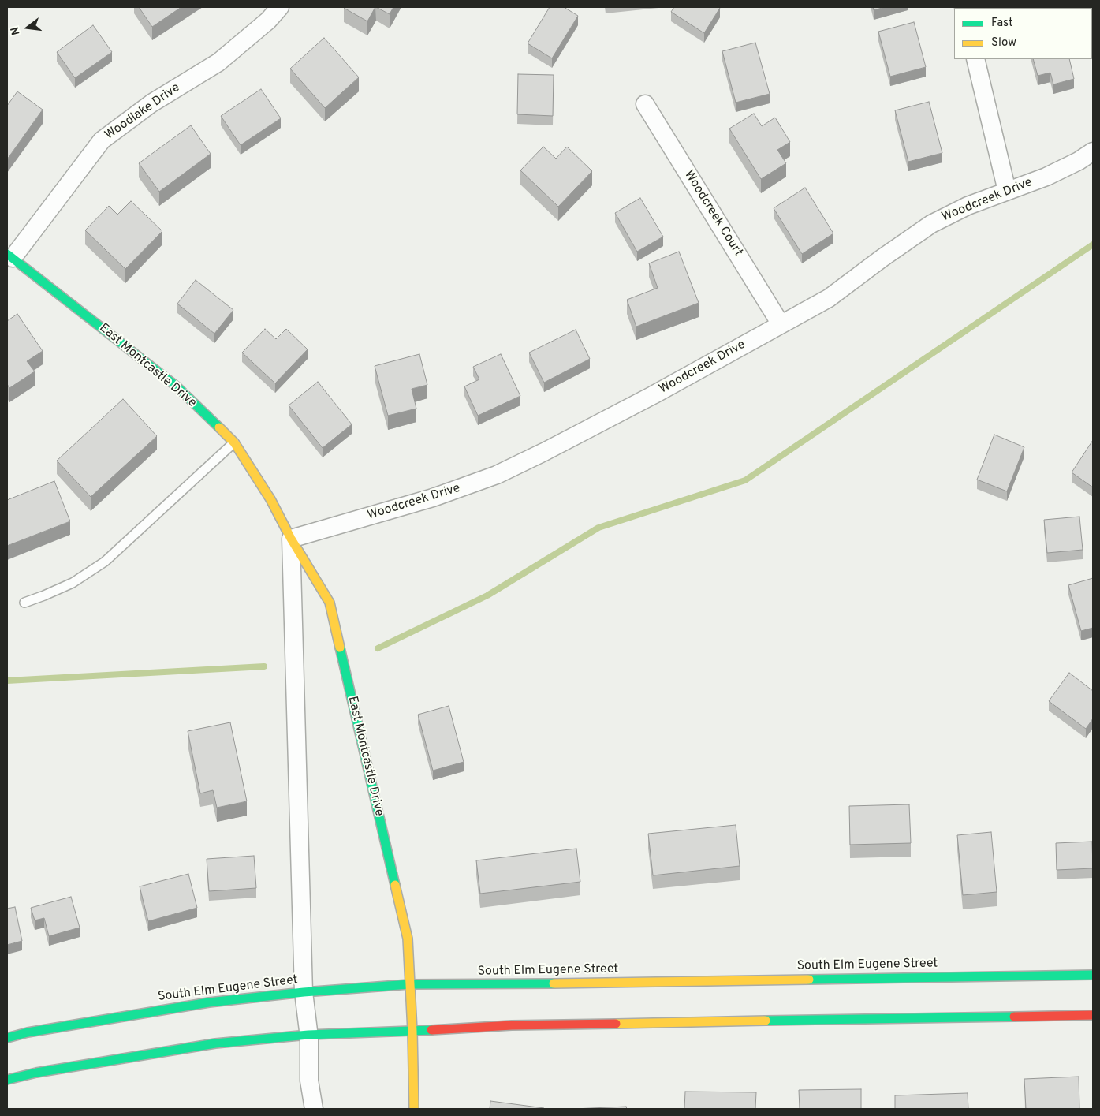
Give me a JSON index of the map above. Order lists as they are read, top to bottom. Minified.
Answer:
{"streets":{"main road":["East Montcastle Drive","South Elm Eugene Street"],"street":["Woodlake Drive","Woodcreek Drive","Woodcreek Court"]},"crossings":[["Woodlake Drive","East Montcastle Drive"],["Woodcreek Drive","Woodcreek Court"],["Woodcreek Drive","East Montcastle Drive"],["East Montcastle Drive","South Elm Eugene Street"]],"legend":["Fast","Slow"],"north":"left"}
